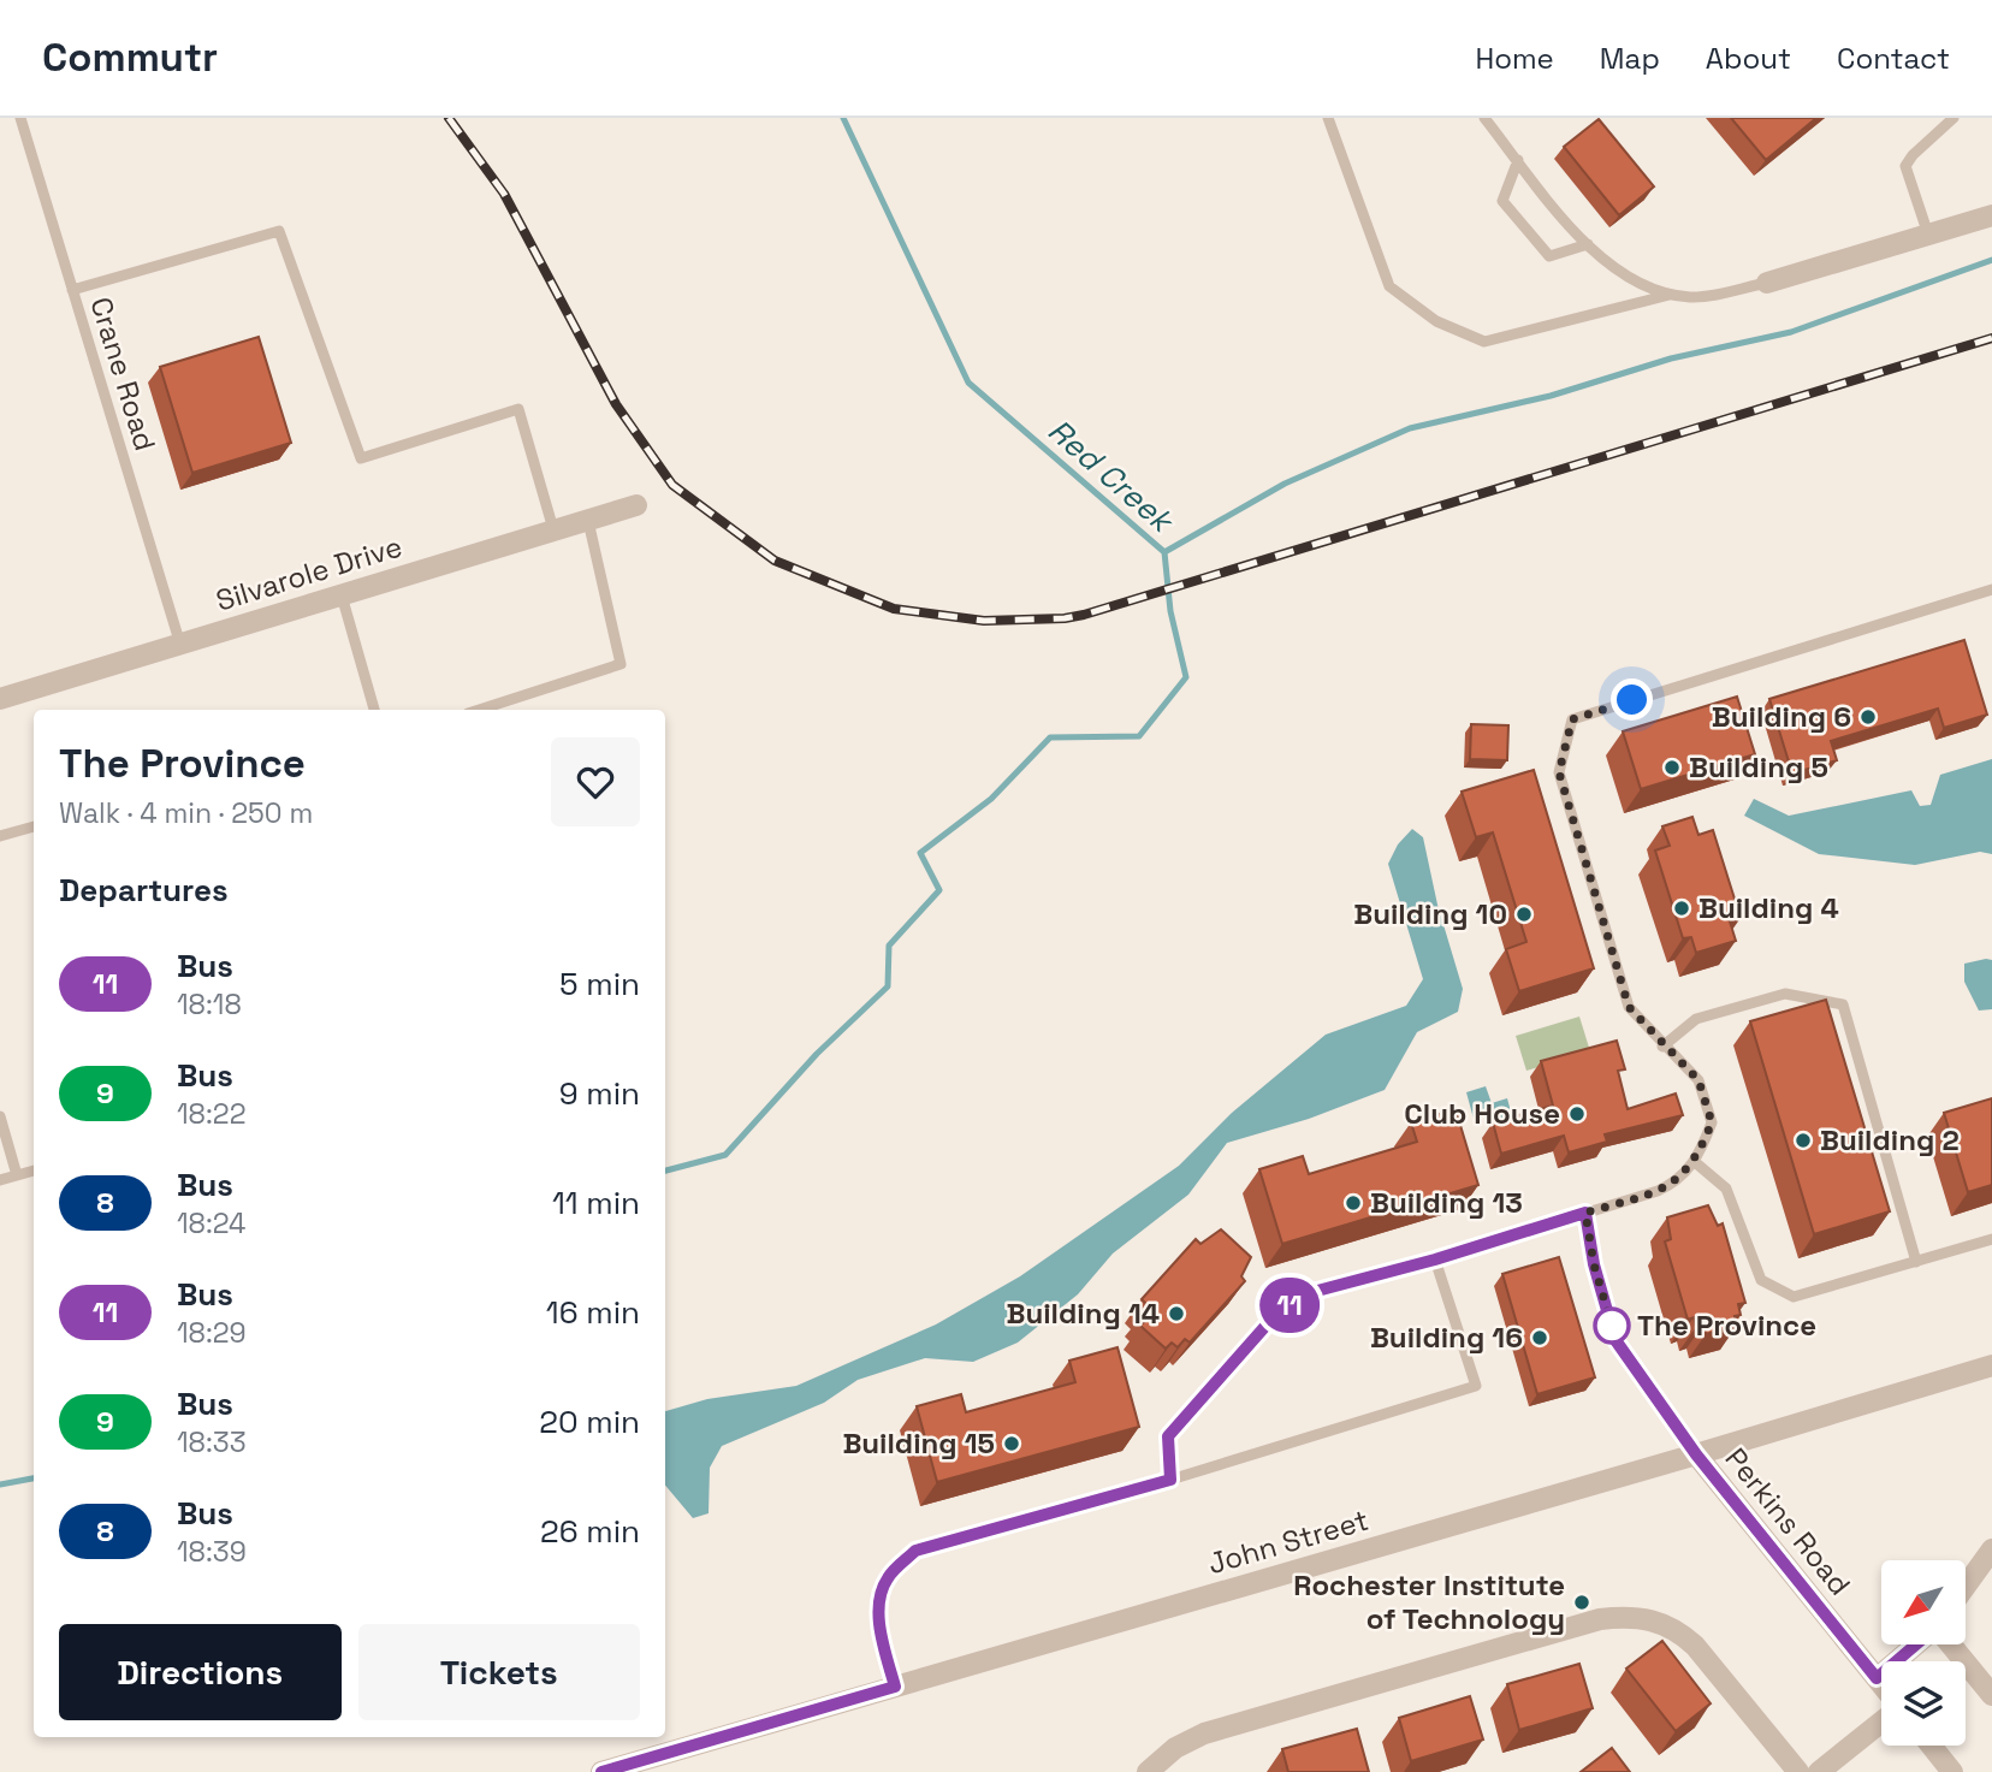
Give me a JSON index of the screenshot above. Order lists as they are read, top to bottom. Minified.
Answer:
{"streets":{"street":["Silvarole Drive","Perkins Road","John Street"],"lane":["Crane Road"]},"crossings":[["Crane Road","Silvarole Drive"],["Perkins Road","John Street"]],"water":["Red Creek"],"places":["Building 6","Building 5","Building 4","Building 10","Club House","Building 2","Building 13","Building 14","The Province","Building 16","Building 15","Rochester Institute of Technology"],"lines":["bus line 11"],"north":"bottom left","page":{"header":"Commutr","nav":["Home","Map","About","Contact"],"on_map":"11","heading":[["The Province","Walk · 4 min · 250 m"],"Departures"],"list":[{"mark":"11","name":"Bus","note":"18:18","value":"5 min"},{"mark":"9","name":"Bus","note":"18:22","value":"9 min"},{"mark":"8","name":"Bus","note":"18:24","value":"11 min"},{"mark":"11","name":"Bus","note":"18:29","value":"16 min"},{"mark":"9","name":"Bus","note":"18:33","value":"20 min"},{"mark":"8","name":"Bus","note":"18:39","value":"26 min"}],"buttons":["Directions","Tickets"]}}
